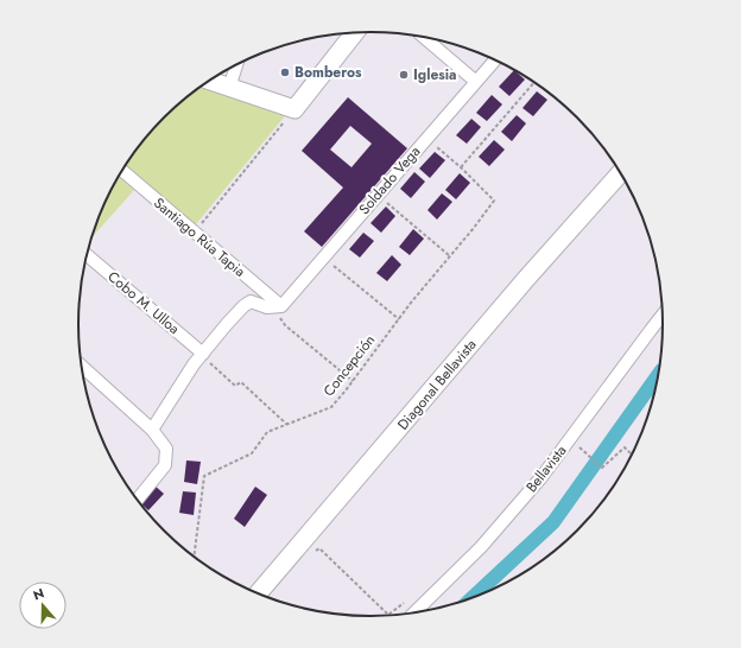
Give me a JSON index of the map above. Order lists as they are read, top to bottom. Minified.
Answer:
{"streets":{"street":["Soldado Vega","Santiago Rúa Tapia","Cobo M. Ulloa","Diagonal Bellavista","Bellavista"],"path":["Concepción"]},"crossings":[["Soldado Vega","Santiago Rúa Tapia"]],"places":["Bomberos","Iglesia"],"north":"top"}
